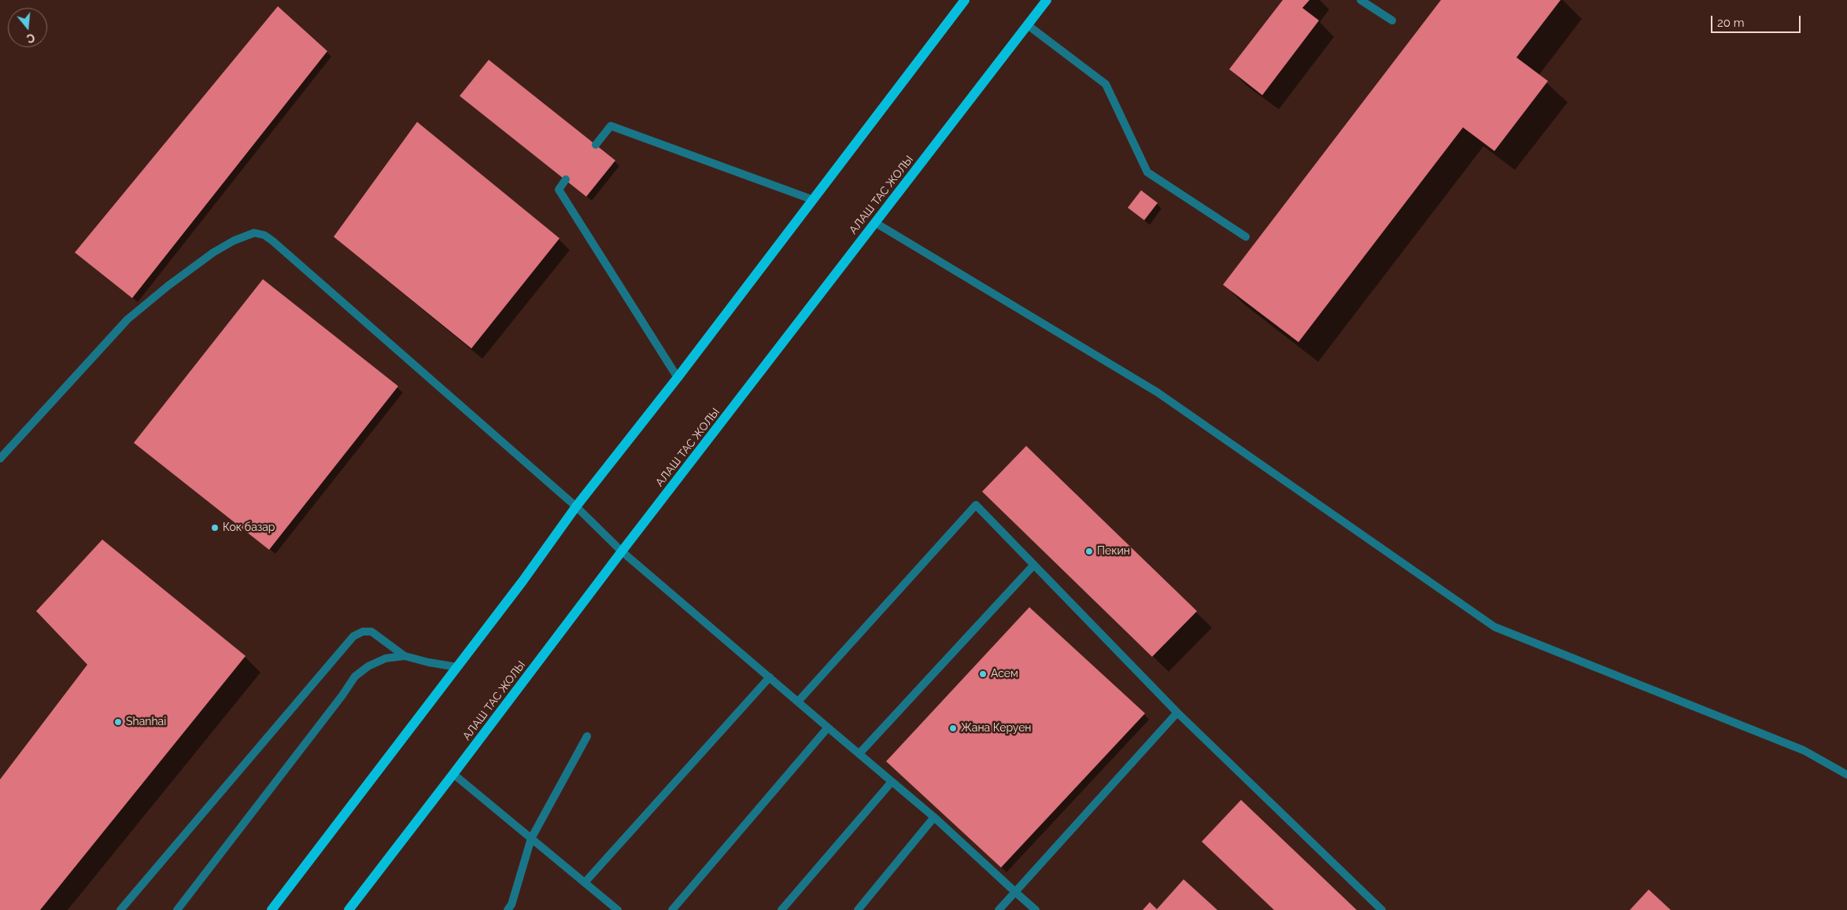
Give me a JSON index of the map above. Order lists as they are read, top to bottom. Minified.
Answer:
{"streets":{"main road":["АЛАШ ТАС ЖОЛЫ"]},"places":["Кок базар","Пекин","Асем","Shanhai","Жана Керуен"],"scale_bar":"20 m","north":"bottom"}
